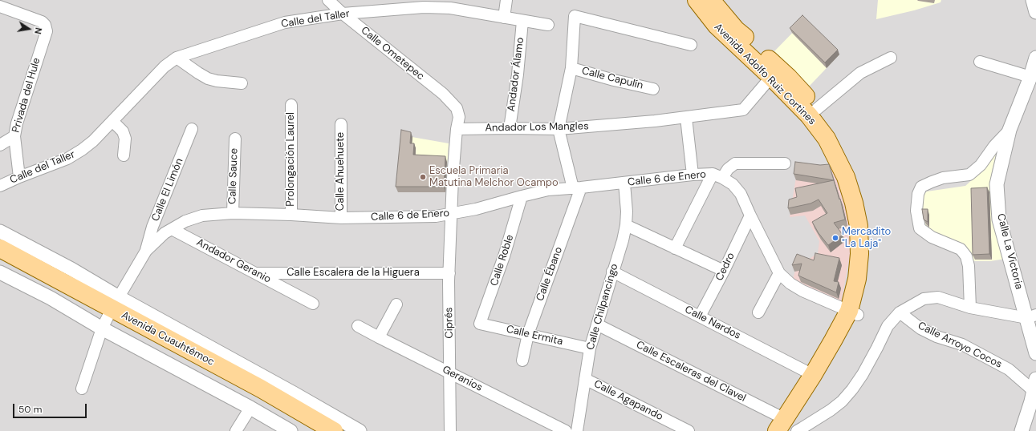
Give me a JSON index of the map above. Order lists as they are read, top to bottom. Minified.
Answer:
{"streets":{"main road":["Avenida Adolfo Ruiz Cortines","Avenida Cuauhtémoc"],"street":["Calle del Taller","Calle Ometepec","Andador Álamo","Calle Capulín","Privada del Hule","Andador Los Mangles","Prolongación Laurel","Calle Ahuehuete","Calle Sauce","Calle 6 de Enero","Calle El Limón","Calle La Victoria","Calle Roble","Andador Geranio","Cedro","Calle Escalera de la Higuera","Calle Ébano","Calle Chilpancingo","Ciprés","Calle Nardos","Calle Ermita","Calle Arroyo Cocos","Calle Escaleras del Clavel","Geranios","Calle Agapando"]},"crossings":[["Calle del Taller","Calle Ometepec"],["Calle del Taller","Andador Álamo"],["Calle del Taller","Privada del Hule"],["Calle Ometepec","Ciprés"],["Andador Álamo","Andador Los Mangles"],["Avenida Adolfo Ruiz Cortines","Andador Los Mangles"],["Avenida Adolfo Ruiz Cortines","Calle Nardos"],["Avenida Adolfo Ruiz Cortines","Calle Escaleras del Clavel"],["Andador Los Mangles","Ciprés"],["Prolongación Laurel","Calle 6 de Enero"],["Calle Ahuehuete","Calle 6 de Enero"],["Calle Sauce","Calle 6 de Enero"],["Calle 6 de Enero","Calle El Limón"],["Calle 6 de Enero","Calle Roble"],["Calle 6 de Enero","Andador Geranio"],["Calle 6 de Enero","Calle Ébano"],["Calle 6 de Enero","Calle Chilpancingo"],["Calle 6 de Enero","Ciprés"],["Calle 6 de Enero","Avenida Cuauhtémoc"],["Calle Roble","Calle Ermita"],["Andador Geranio","Calle Escalera de la Higuera"],["Cedro","Calle Nardos"],["Calle Escalera de la Higuera","Ciprés"],["Calle Ébano","Calle Ermita"],["Calle Chilpancingo","Calle Nardos"],["Calle Chilpancingo","Calle Ermita"],["Calle Chilpancingo","Calle Escaleras del Clavel"],["Calle Chilpancingo","Calle Agapando"],["Ciprés","Geranios"]],"places":["Escuela Primaria Matutina Melchor Ocampo","Mercadito \"La Laja\""],"scale_bar":"50 m","north":"right"}
